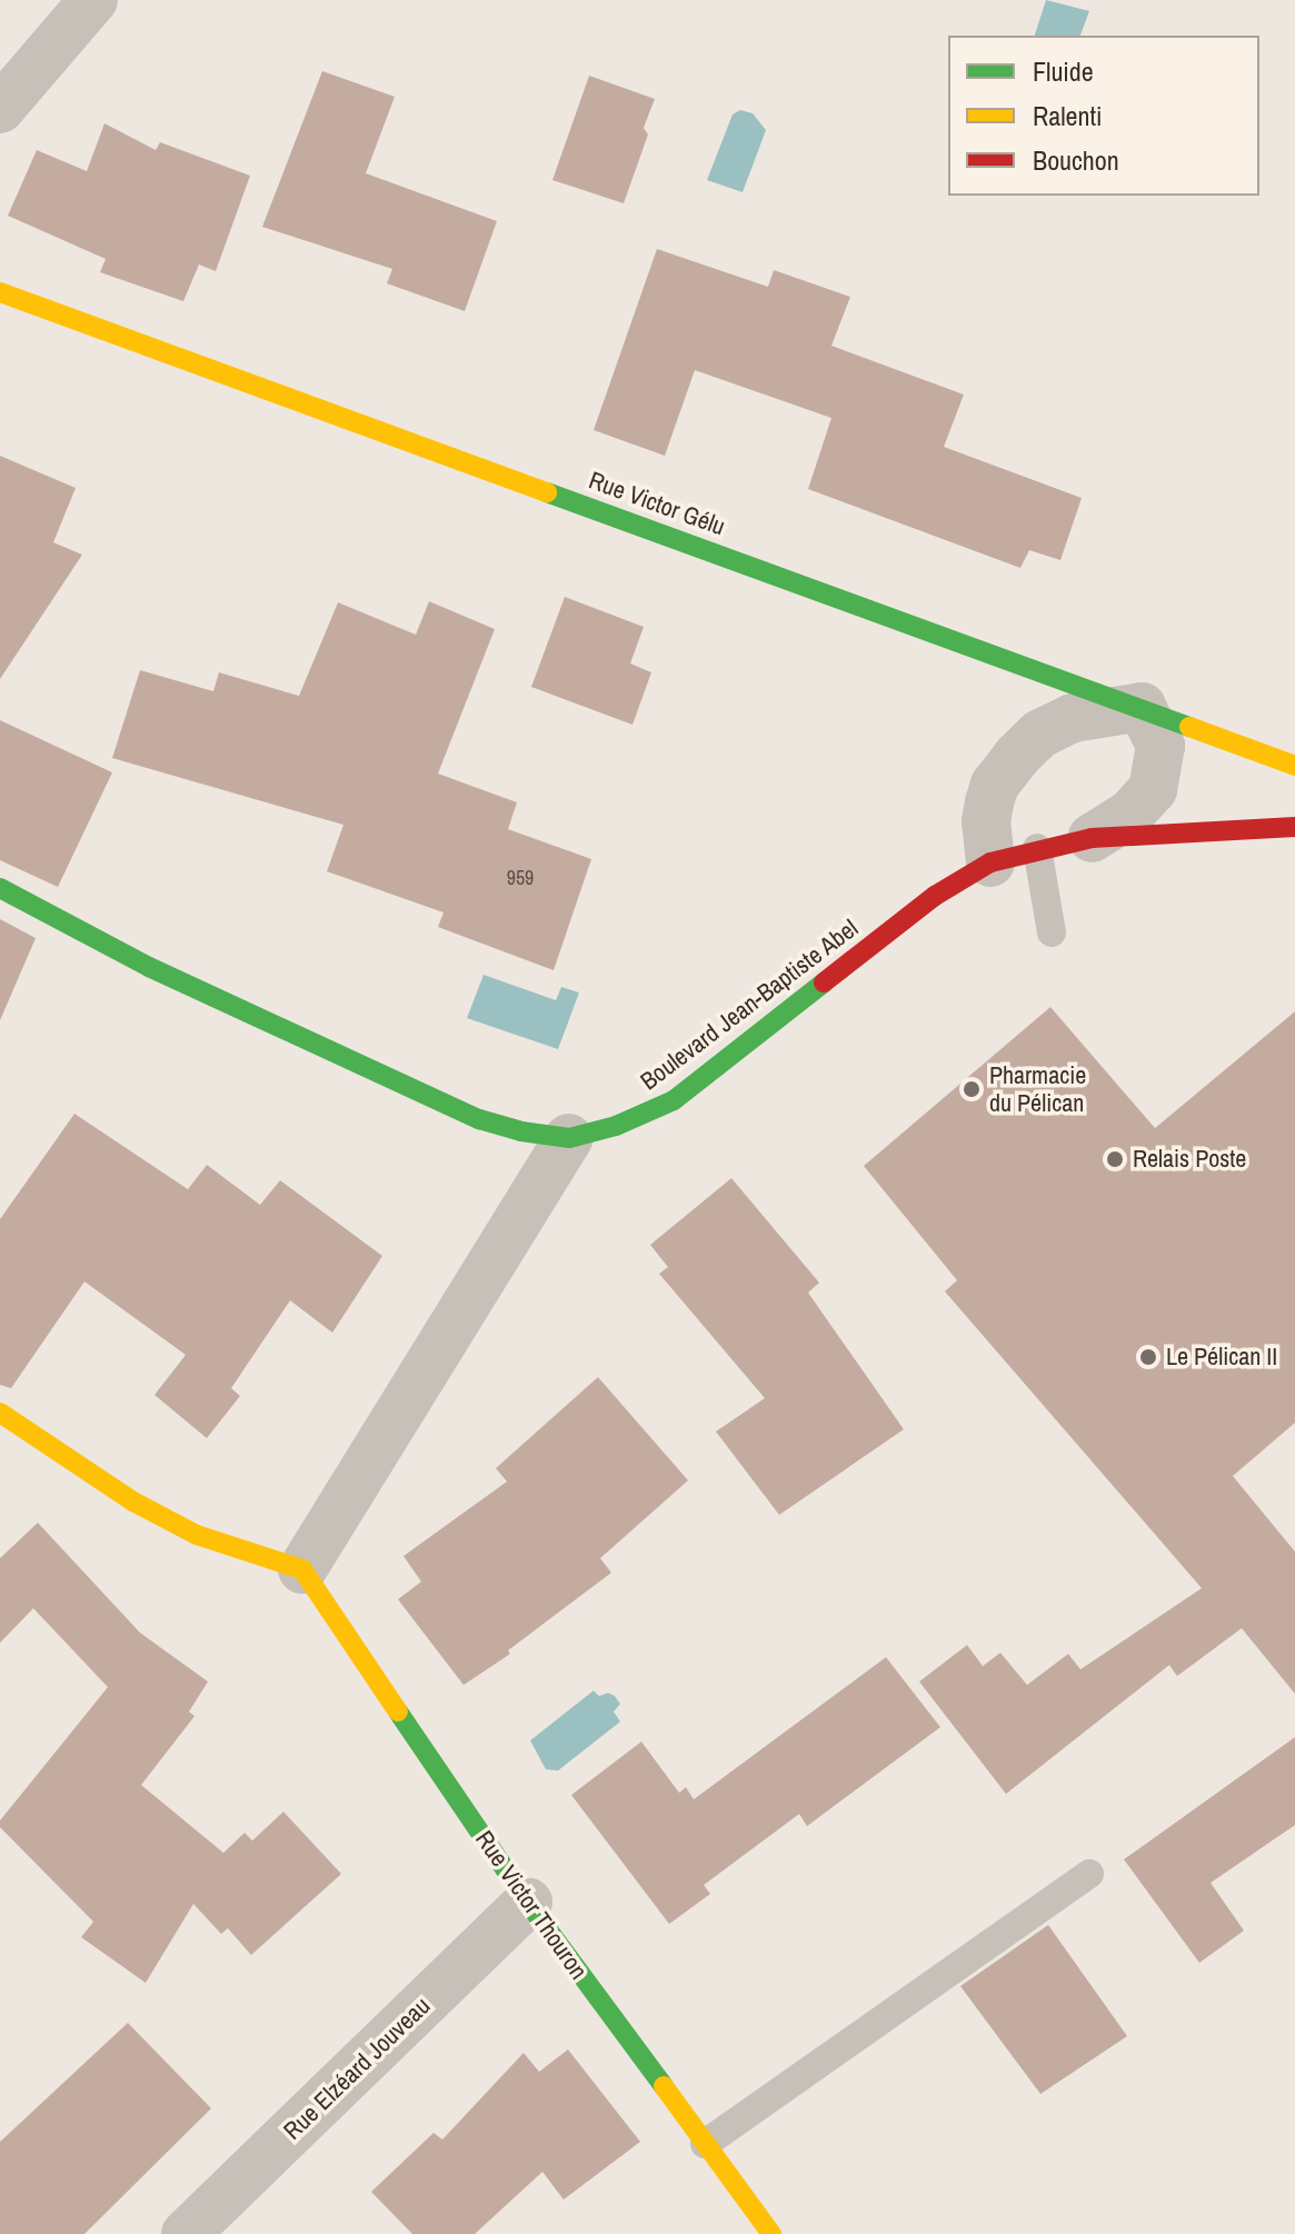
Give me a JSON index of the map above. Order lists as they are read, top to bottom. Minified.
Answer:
{"streets":{"street":["Rue Victor Gélu","Boulevard Jean-Baptiste Abel","Rue Victor Thouron","Rue Elzéard Jouveau"]},"crossings":[["Rue Victor Thouron","Rue Elzéard Jouveau"]],"places":["Pharmacie du Pélican","Relais Poste","Le Pélican II"],"house_numbers":["959"],"legend":["Fluide","Ralenti","Bouchon"]}
